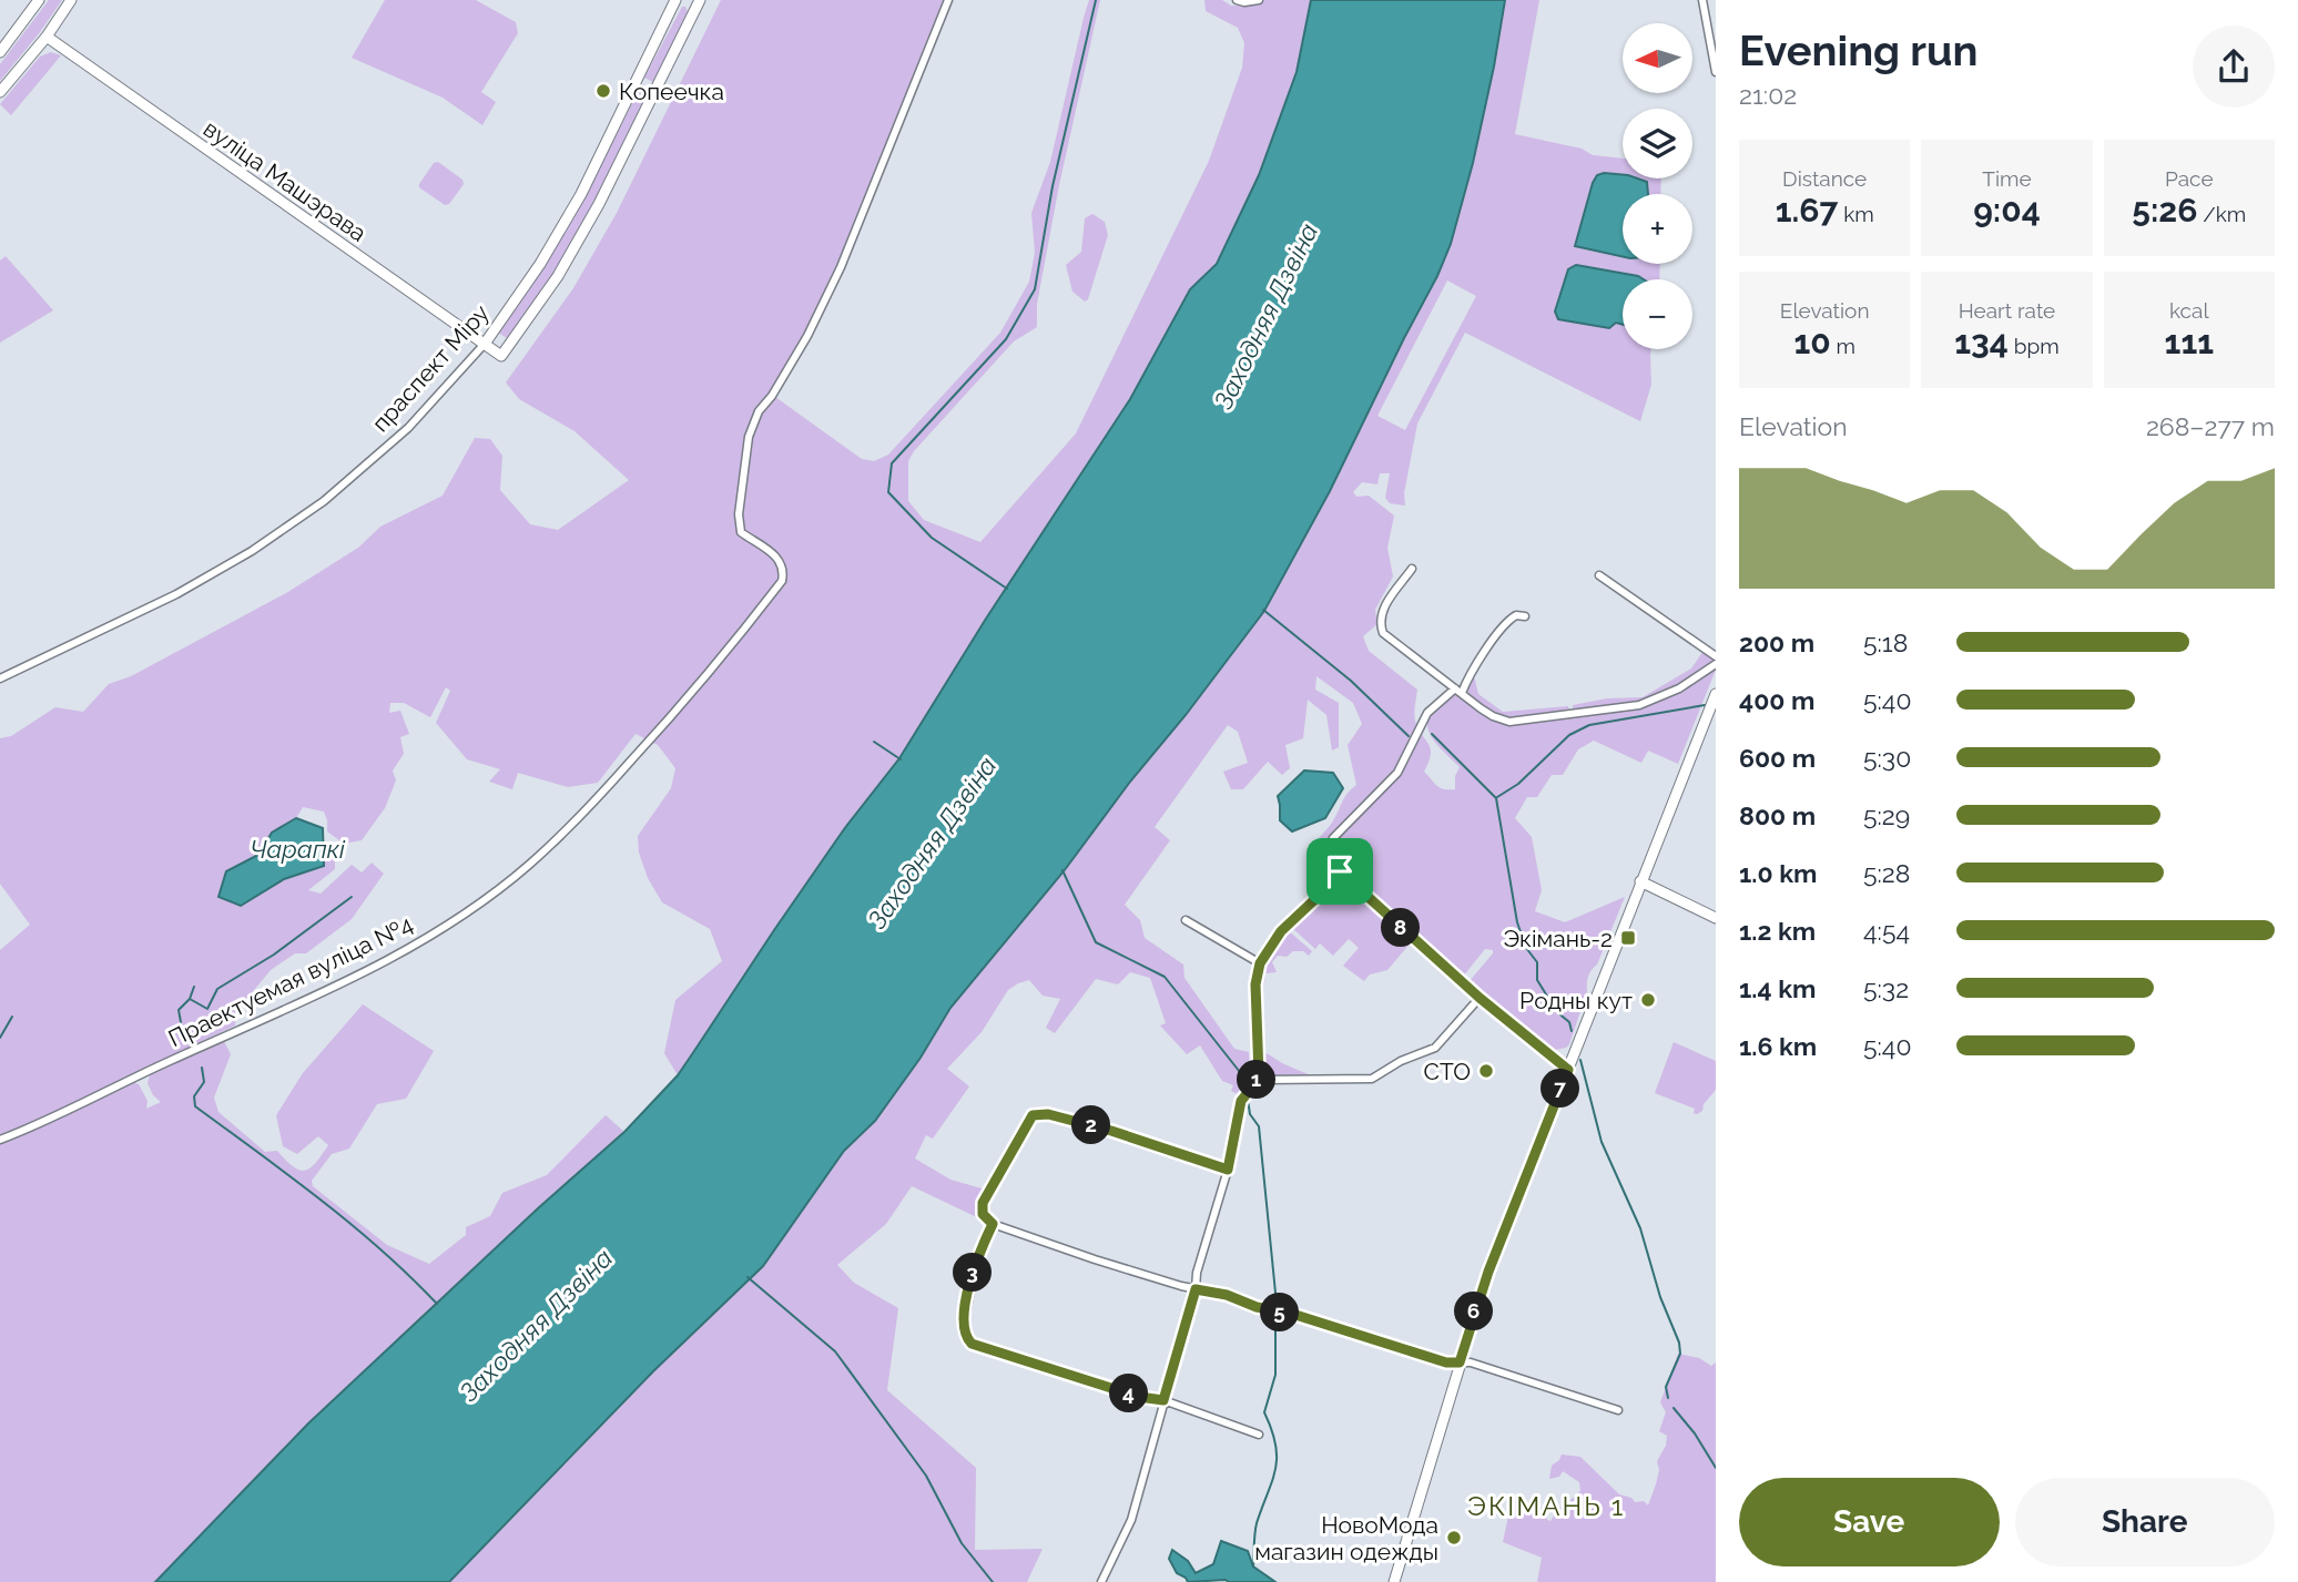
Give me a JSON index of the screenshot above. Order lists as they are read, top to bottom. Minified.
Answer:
{"streets":{"street":["вуліца Машэрава","праспект Міру","Праектуемая вуліца №4"]},"crossings":[["вуліца Машэрава","праспект Міру"]],"districts":["ЭКІМАНЬ 1"],"water":["Заходняя Дзвіна","Чарапкі"],"places":{"other":["Копеечка","Родны кут","СТО","НовоМода магазин одежды"],"transit":["Экімань-2"]},"north":"left","page":{"heading":["Evening run","21:02"],"map_buttons":["+","−"],"stats":[["Distance","1.67 km"],["Time","9:04"],["Pace","5:26 /km"],["Elevation","10 m"],["Heart rate","134 bpm"],["kcal","111"]],"chart":["Elevation","268–277 m"],"list":[{"name":"200 m","note":"5:18"},{"name":"400 m","note":"5:40"},{"name":"600 m","note":"5:30"},{"name":"800 m","note":"5:29"},{"name":"1.0 km","note":"5:28"},{"name":"1.2 km","note":"4:54"},{"name":"1.4 km","note":"5:32"},{"name":"1.6 km","note":"5:40"}],"pins":["8","1","7","2","3","6","5","4"],"buttons":["Save","Share"]}}
